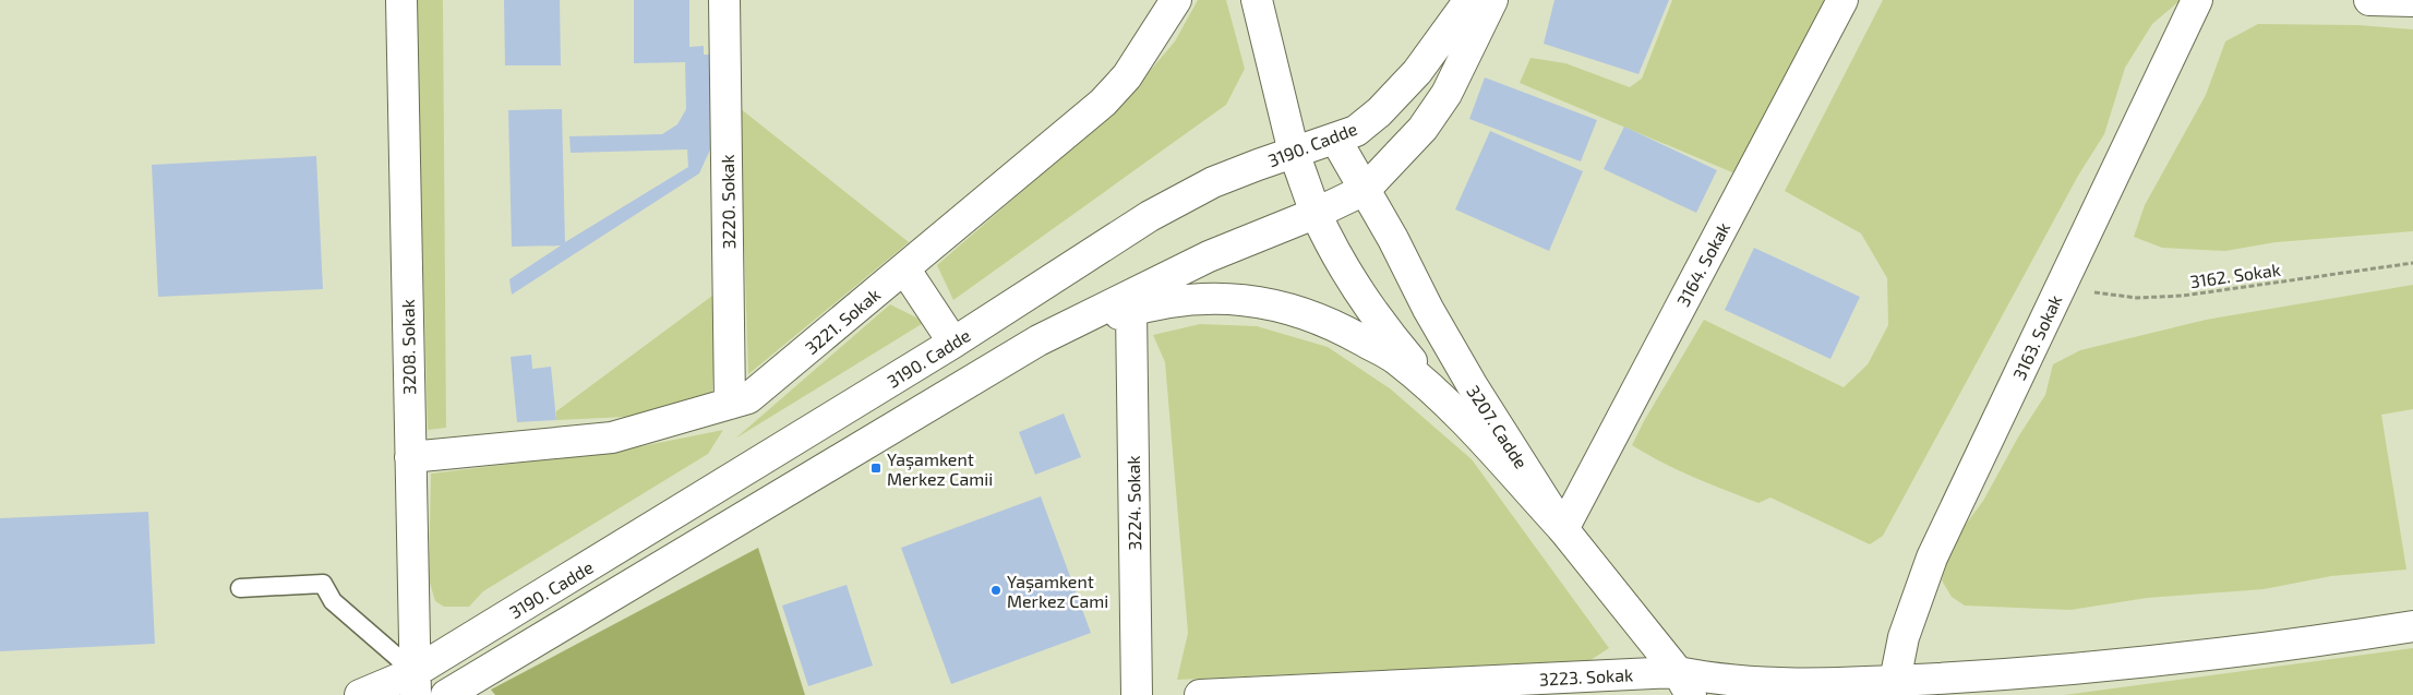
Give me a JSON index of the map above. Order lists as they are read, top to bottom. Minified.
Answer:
{"streets":{"street":["3190. Cadde","3220. Sokak","3164. Sokak","3221. Sokak","3163. Sokak","3208. Sokak","3207. Cadde","3224. Sokak","3223. Sokak"],"path":["3162. Sokak"]},"crossings":[["3190. Cadde","3208. Sokak"],["3190. Cadde","3207. Cadde"],["3220. Sokak","3221. Sokak"],["3164. Sokak","3207. Cadde"],["3162. Sokak","3163. Sokak"],["3221. Sokak","3208. Sokak"],["3163. Sokak","3223. Sokak"],["3207. Cadde","3223. Sokak"]],"places":{"transit":["Yaşamkent Merkez Camii"],"other":["Yaşamkent Merkez Cami"]}}
